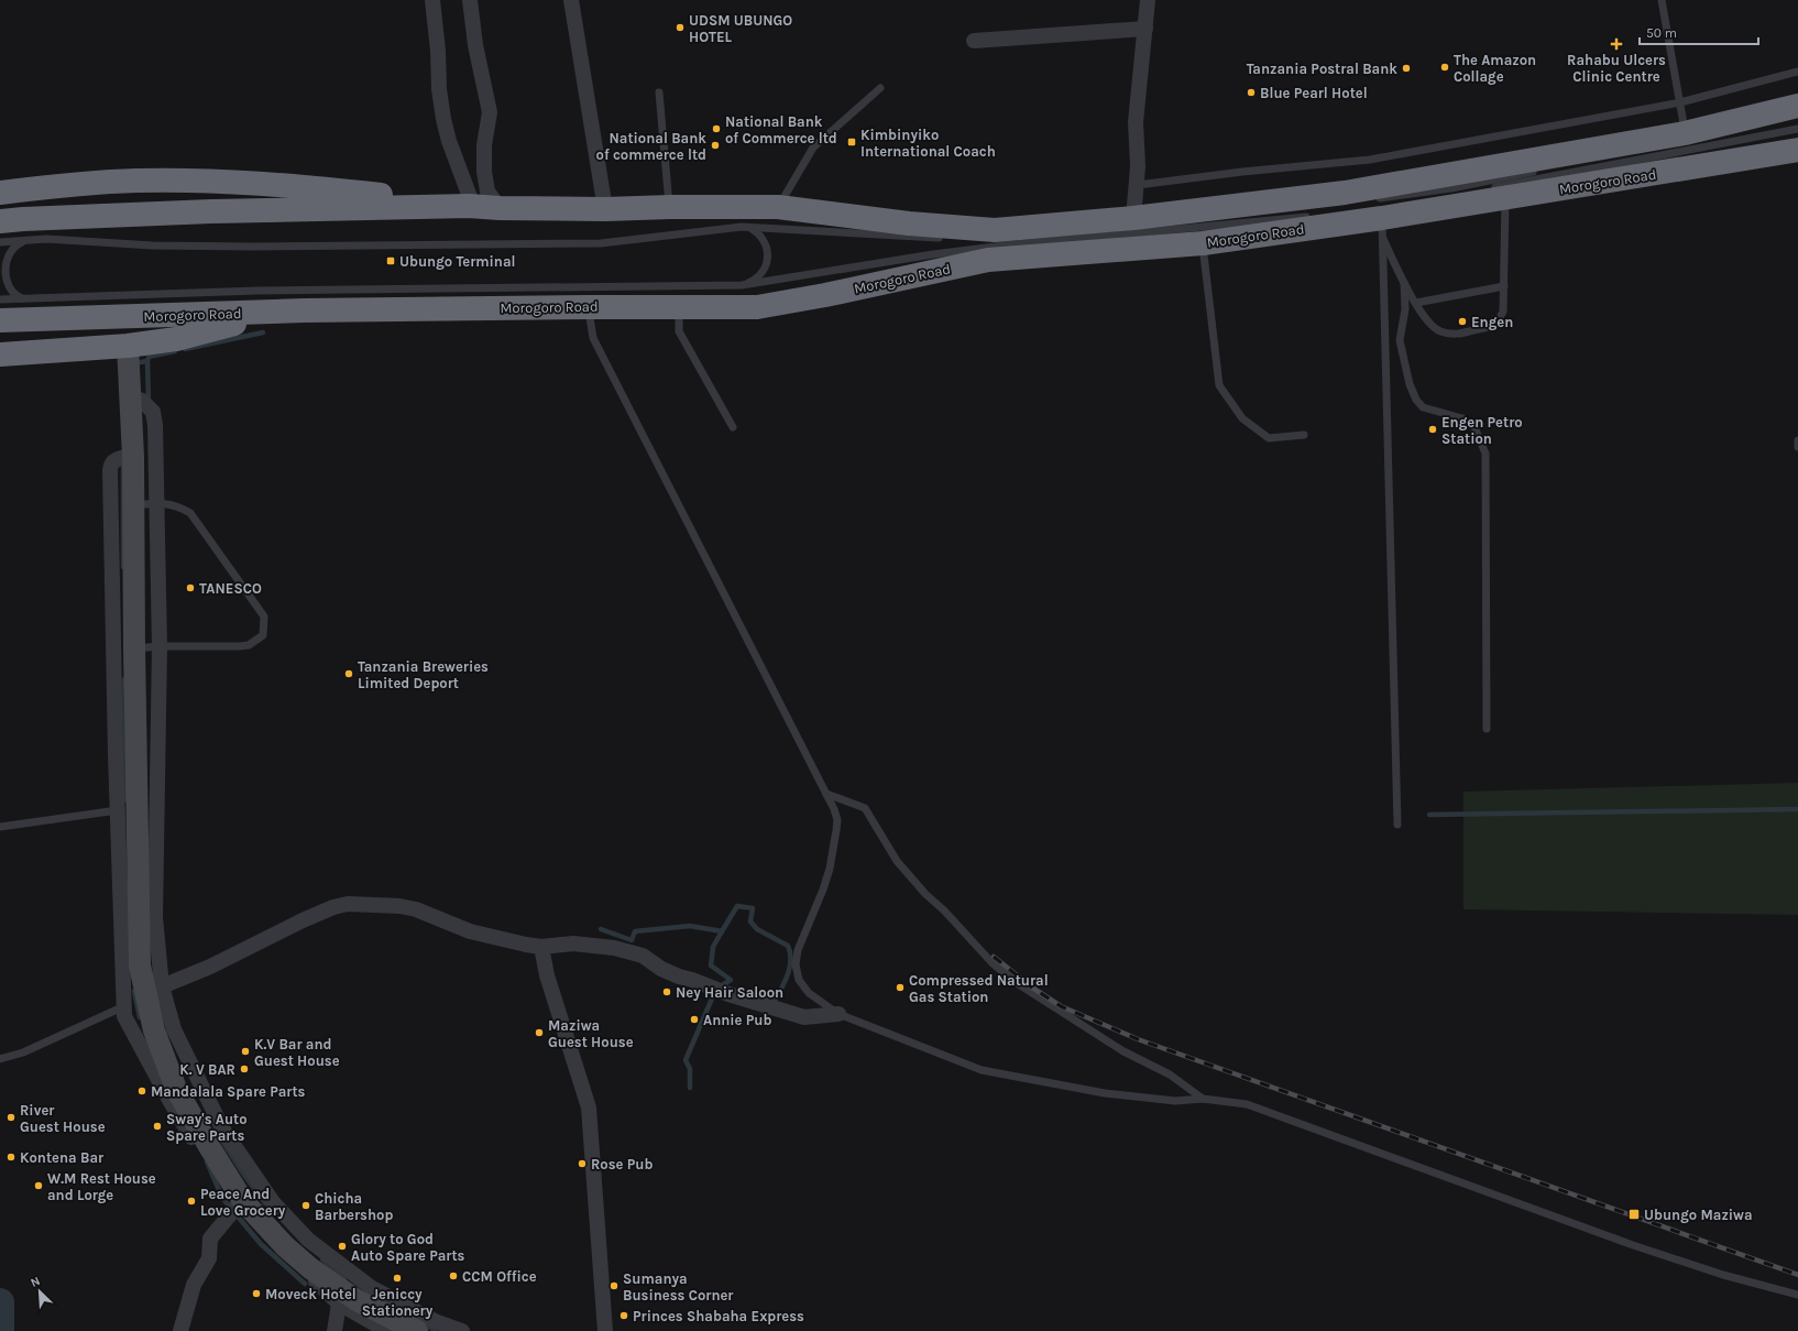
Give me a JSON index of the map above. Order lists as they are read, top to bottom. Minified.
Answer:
{"streets":{"highway":["Morogoro Road"]},"places":{"other":["UDSM UBUNGO HOTEL","The Amazon Collage","Tanzania Postral Bank","Blue Pearl Hotel","National Bank of Commerce ltd","National Bank of commerce ltd","Engen","Engen Petro Station","TANESCO","Tanzania Breweries Limited Deport","Compressed Natural Gas Station","Ney Hair Saloon","Annie Pub","Maziwa Guest House","K.V Bar and Guest House","K. V BAR","Mandalala Spare Parts","River Guest House","Sway's Auto Spare Parts","Kontena Bar","Rose Pub","W.M Rest House and Lorge","Peace And Love Grocery","Chicha Barbershop","Glory to God Auto Spare Parts","CCM Office","Jeniccy Stationery","Sumanya Business Corner","Moveck Hotel","Princes Shabaha Express"],"health":["Rahabu Ulcers Clinic Centre"],"transit":["Kimbinyiko International Coach","Ubungo Terminal","Ubungo Maziwa"]},"scale_bar":"50 m","north":"top left"}
